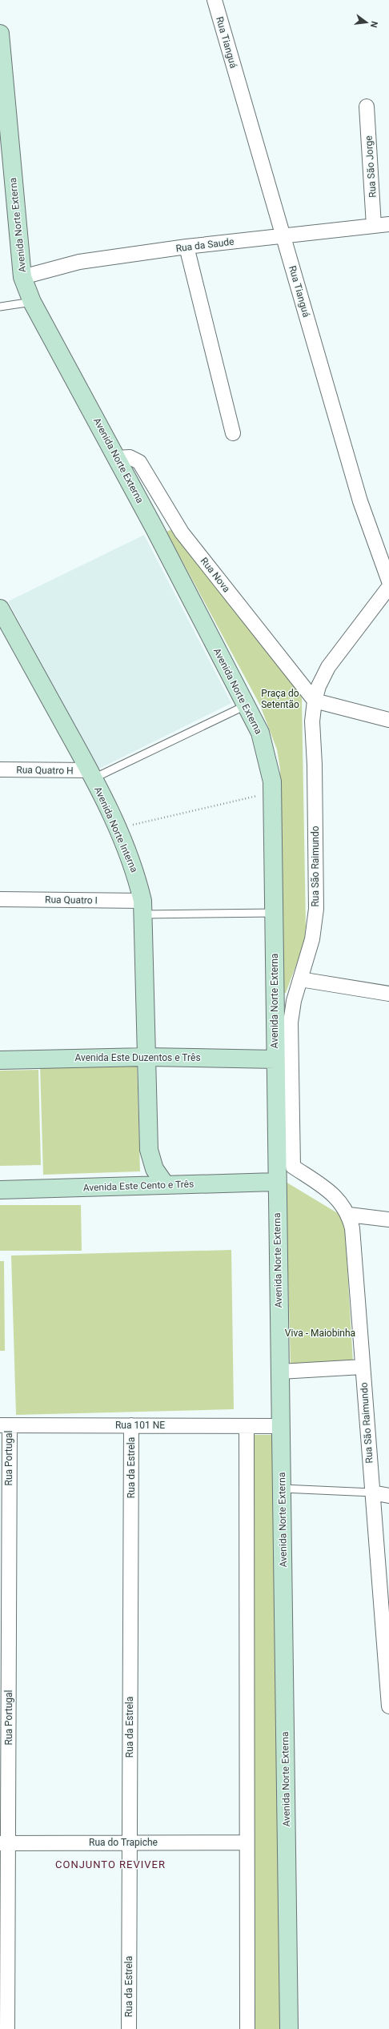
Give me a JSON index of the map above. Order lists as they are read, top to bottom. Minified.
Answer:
{"streets":{"street":["Rua Tianguá","Rua São Jorge","Avenida Norte Externa","Rua da Saude","Rua Nova","Rua Quatro H","Avenida Norte Interna","Rua São Raimundo","Rua Quatro I","Avenida Este Duzentos e Três","Avenida Este Cento e Três","Rua 101 NE","Rua Portugal","Rua da Estrela","Rua do Trapiche"]},"crossings":[["Rua Tianguá","Rua da Saude"],["Rua São Jorge","Rua da Saude"],["Avenida Norte Externa","Rua da Saude"],["Avenida Norte Externa","Rua Nova"],["Avenida Norte Externa","Rua São Raimundo"],["Avenida Norte Externa","Avenida Este Duzentos e Três"],["Avenida Norte Externa","Avenida Este Cento e Três"],["Avenida Norte Externa","Rua 101 NE"],["Rua Nova","Rua São Raimundo"],["Rua Quatro H","Avenida Norte Interna"],["Avenida Norte Interna","Rua Quatro I"],["Avenida Norte Interna","Avenida Este Duzentos e Três"],["Avenida Norte Interna","Avenida Este Cento e Três"],["Rua São Raimundo","Avenida Este Cento e Três"],["Rua 101 NE","Rua Portugal"],["Rua 101 NE","Rua da Estrela"],["Rua Portugal","Rua do Trapiche"],["Rua da Estrela","Rua do Trapiche"]],"districts":["CONJUNTO REVIVER"],"parks":["Praça do Setentão","Viva - Maiobinha"],"north":"right"}
